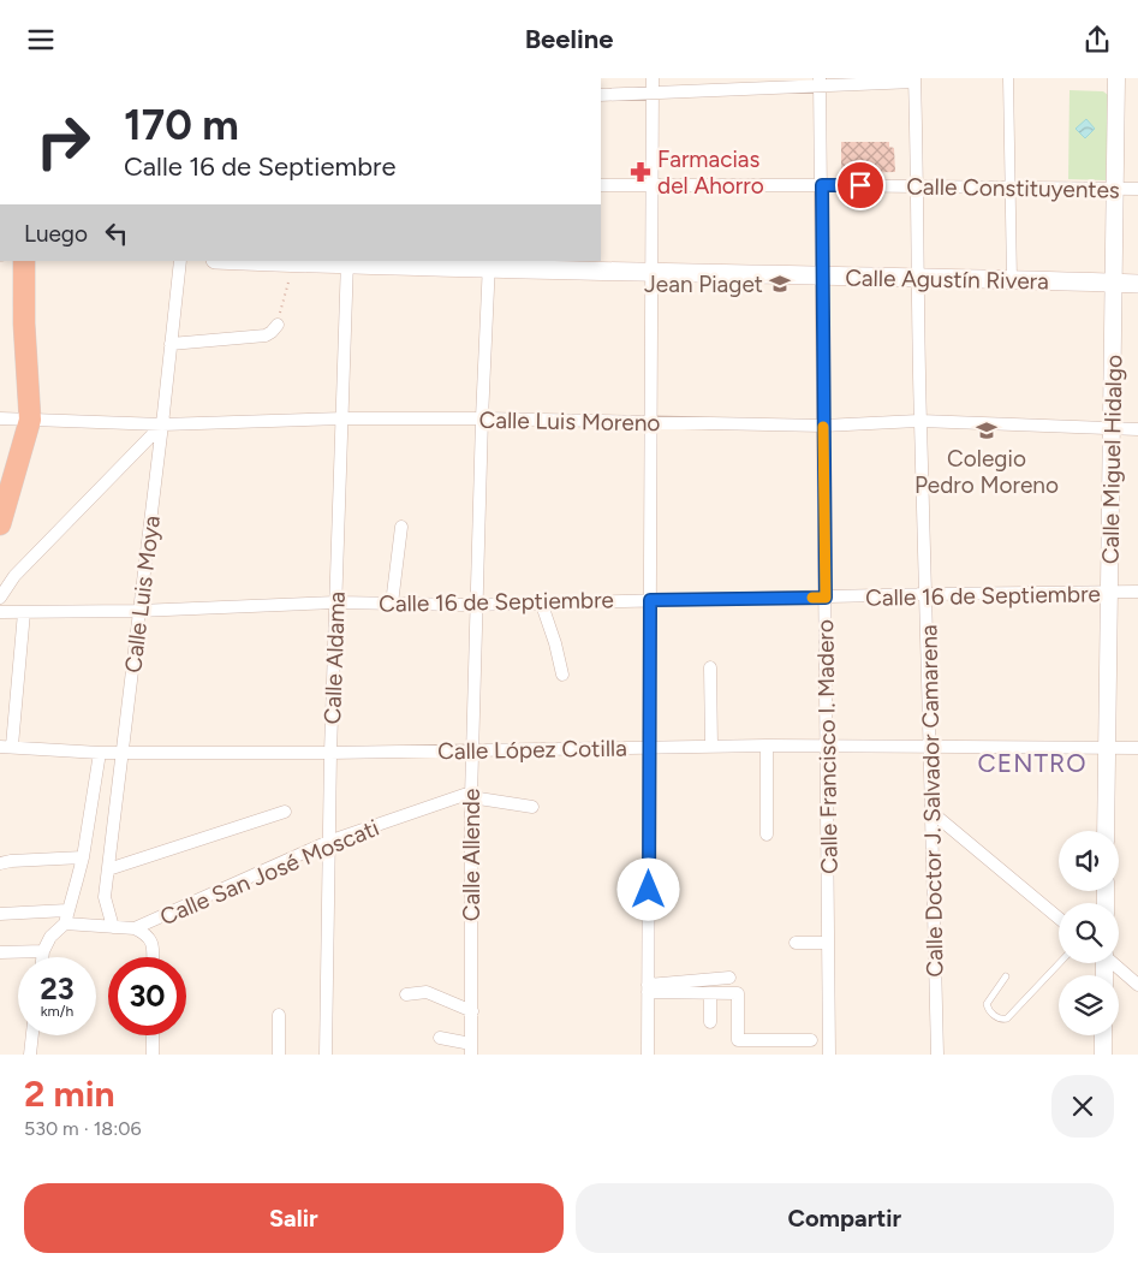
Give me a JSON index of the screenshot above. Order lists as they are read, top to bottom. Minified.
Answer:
{"streets":{"main road":["Calle Agustín Rivera"],"street":["Calle Constituyentes","Calle Luis Moreno","Calle Miguel Hidalgo","Calle Luis Moya","Calle 16 de Septiembre","Calle Aldama","Calle Francisco I. Madero","Calle López Cotilla","Calle Doctor J. Salvador Camarena","Calle Allende","Calle San José Moscati"]},"crossings":[["Calle Constituyentes","Calle Miguel Hidalgo"],["Calle Constituyentes","Calle Francisco I. Madero"],["Calle Constituyentes","Calle Doctor J. Salvador Camarena"],["Calle Agustín Rivera","Calle Miguel Hidalgo"],["Calle Agustín Rivera","Calle Aldama"],["Calle Agustín Rivera","Calle Francisco I. Madero"],["Calle Agustín Rivera","Calle Doctor J. Salvador Camarena"],["Calle Agustín Rivera","Calle Allende"],["Calle Luis Moreno","Calle Miguel Hidalgo"],["Calle Luis Moreno","Calle Luis Moya"],["Calle Luis Moreno","Calle Aldama"],["Calle Luis Moreno","Calle Francisco I. Madero"],["Calle Luis Moreno","Calle Doctor J. Salvador Camarena"],["Calle Luis Moreno","Calle Allende"],["Calle Miguel Hidalgo","Calle 16 de Septiembre"],["Calle Miguel Hidalgo","Calle López Cotilla"],["Calle Luis Moya","Calle 16 de Septiembre"],["Calle Luis Moya","Calle López Cotilla"],["Calle Luis Moya","Calle San José Moscati"],["Calle 16 de Septiembre","Calle Aldama"],["Calle 16 de Septiembre","Calle Francisco I. Madero"],["Calle 16 de Septiembre","Calle Doctor J. Salvador Camarena"],["Calle 16 de Septiembre","Calle Allende"],["Calle Aldama","Calle López Cotilla"],["Calle Aldama","Calle San José Moscati"],["Calle Francisco I. Madero","Calle López Cotilla"],["Calle López Cotilla","Calle Doctor J. Salvador Camarena"],["Calle López Cotilla","Calle Allende"],["Calle Allende","Calle San José Moscati"]],"districts":["CENTRO"],"places":{"pharmacy":["Farmacias del Ahorro"],"school or university":["Jean Piaget","Colegio Pedro Moreno"]},"page":{"header":"Beeline","turn":["170 m","Calle 16 de Septiembre"],"then":"Luego","speed":"23 km/h","limit":"30","heading":["2 min","530 m · 18:06"],"buttons":["Salir","Compartir"]}}
